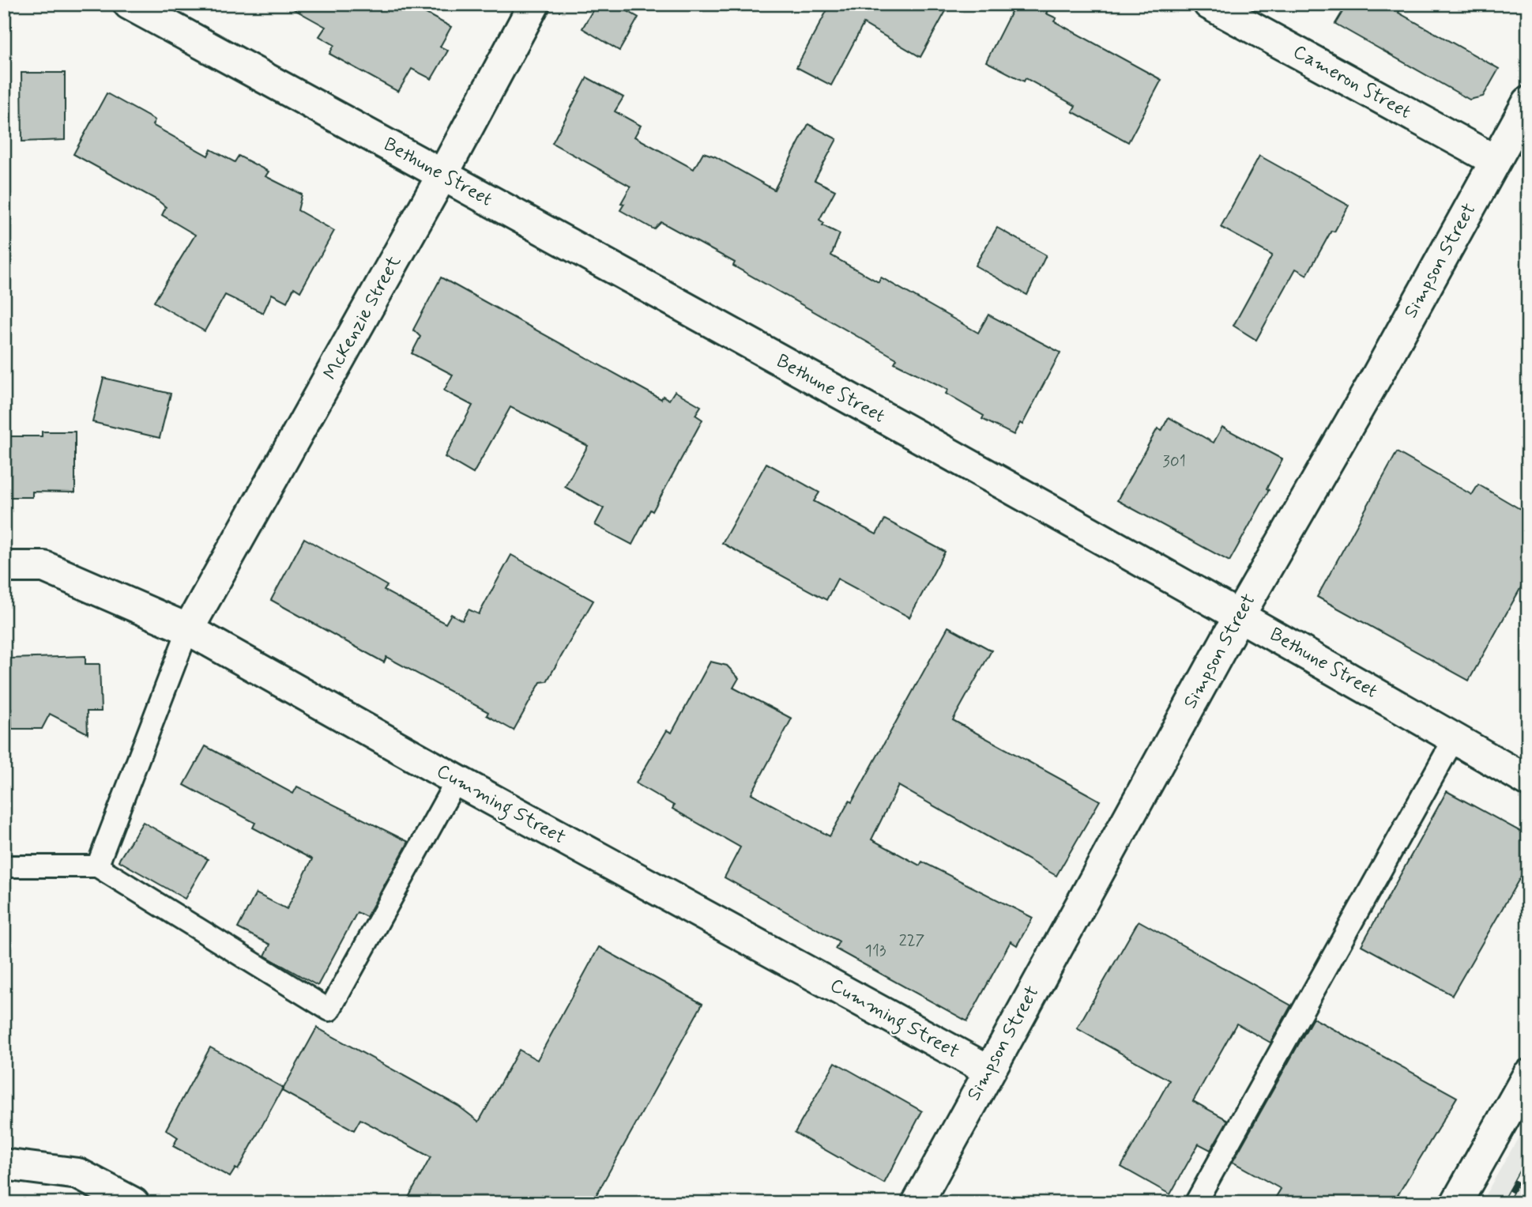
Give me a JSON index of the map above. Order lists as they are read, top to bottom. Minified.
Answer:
{"streets":{"street":["Cameron Street","Bethune Street","Simpson Street","McKenzie Street","Cumming Street"]},"crossings":[["Cameron Street","Simpson Street"],["Bethune Street","Simpson Street"],["Bethune Street","McKenzie Street"],["Simpson Street","Cumming Street"],["McKenzie Street","Cumming Street"]],"house_numbers":["301","227","113"]}
